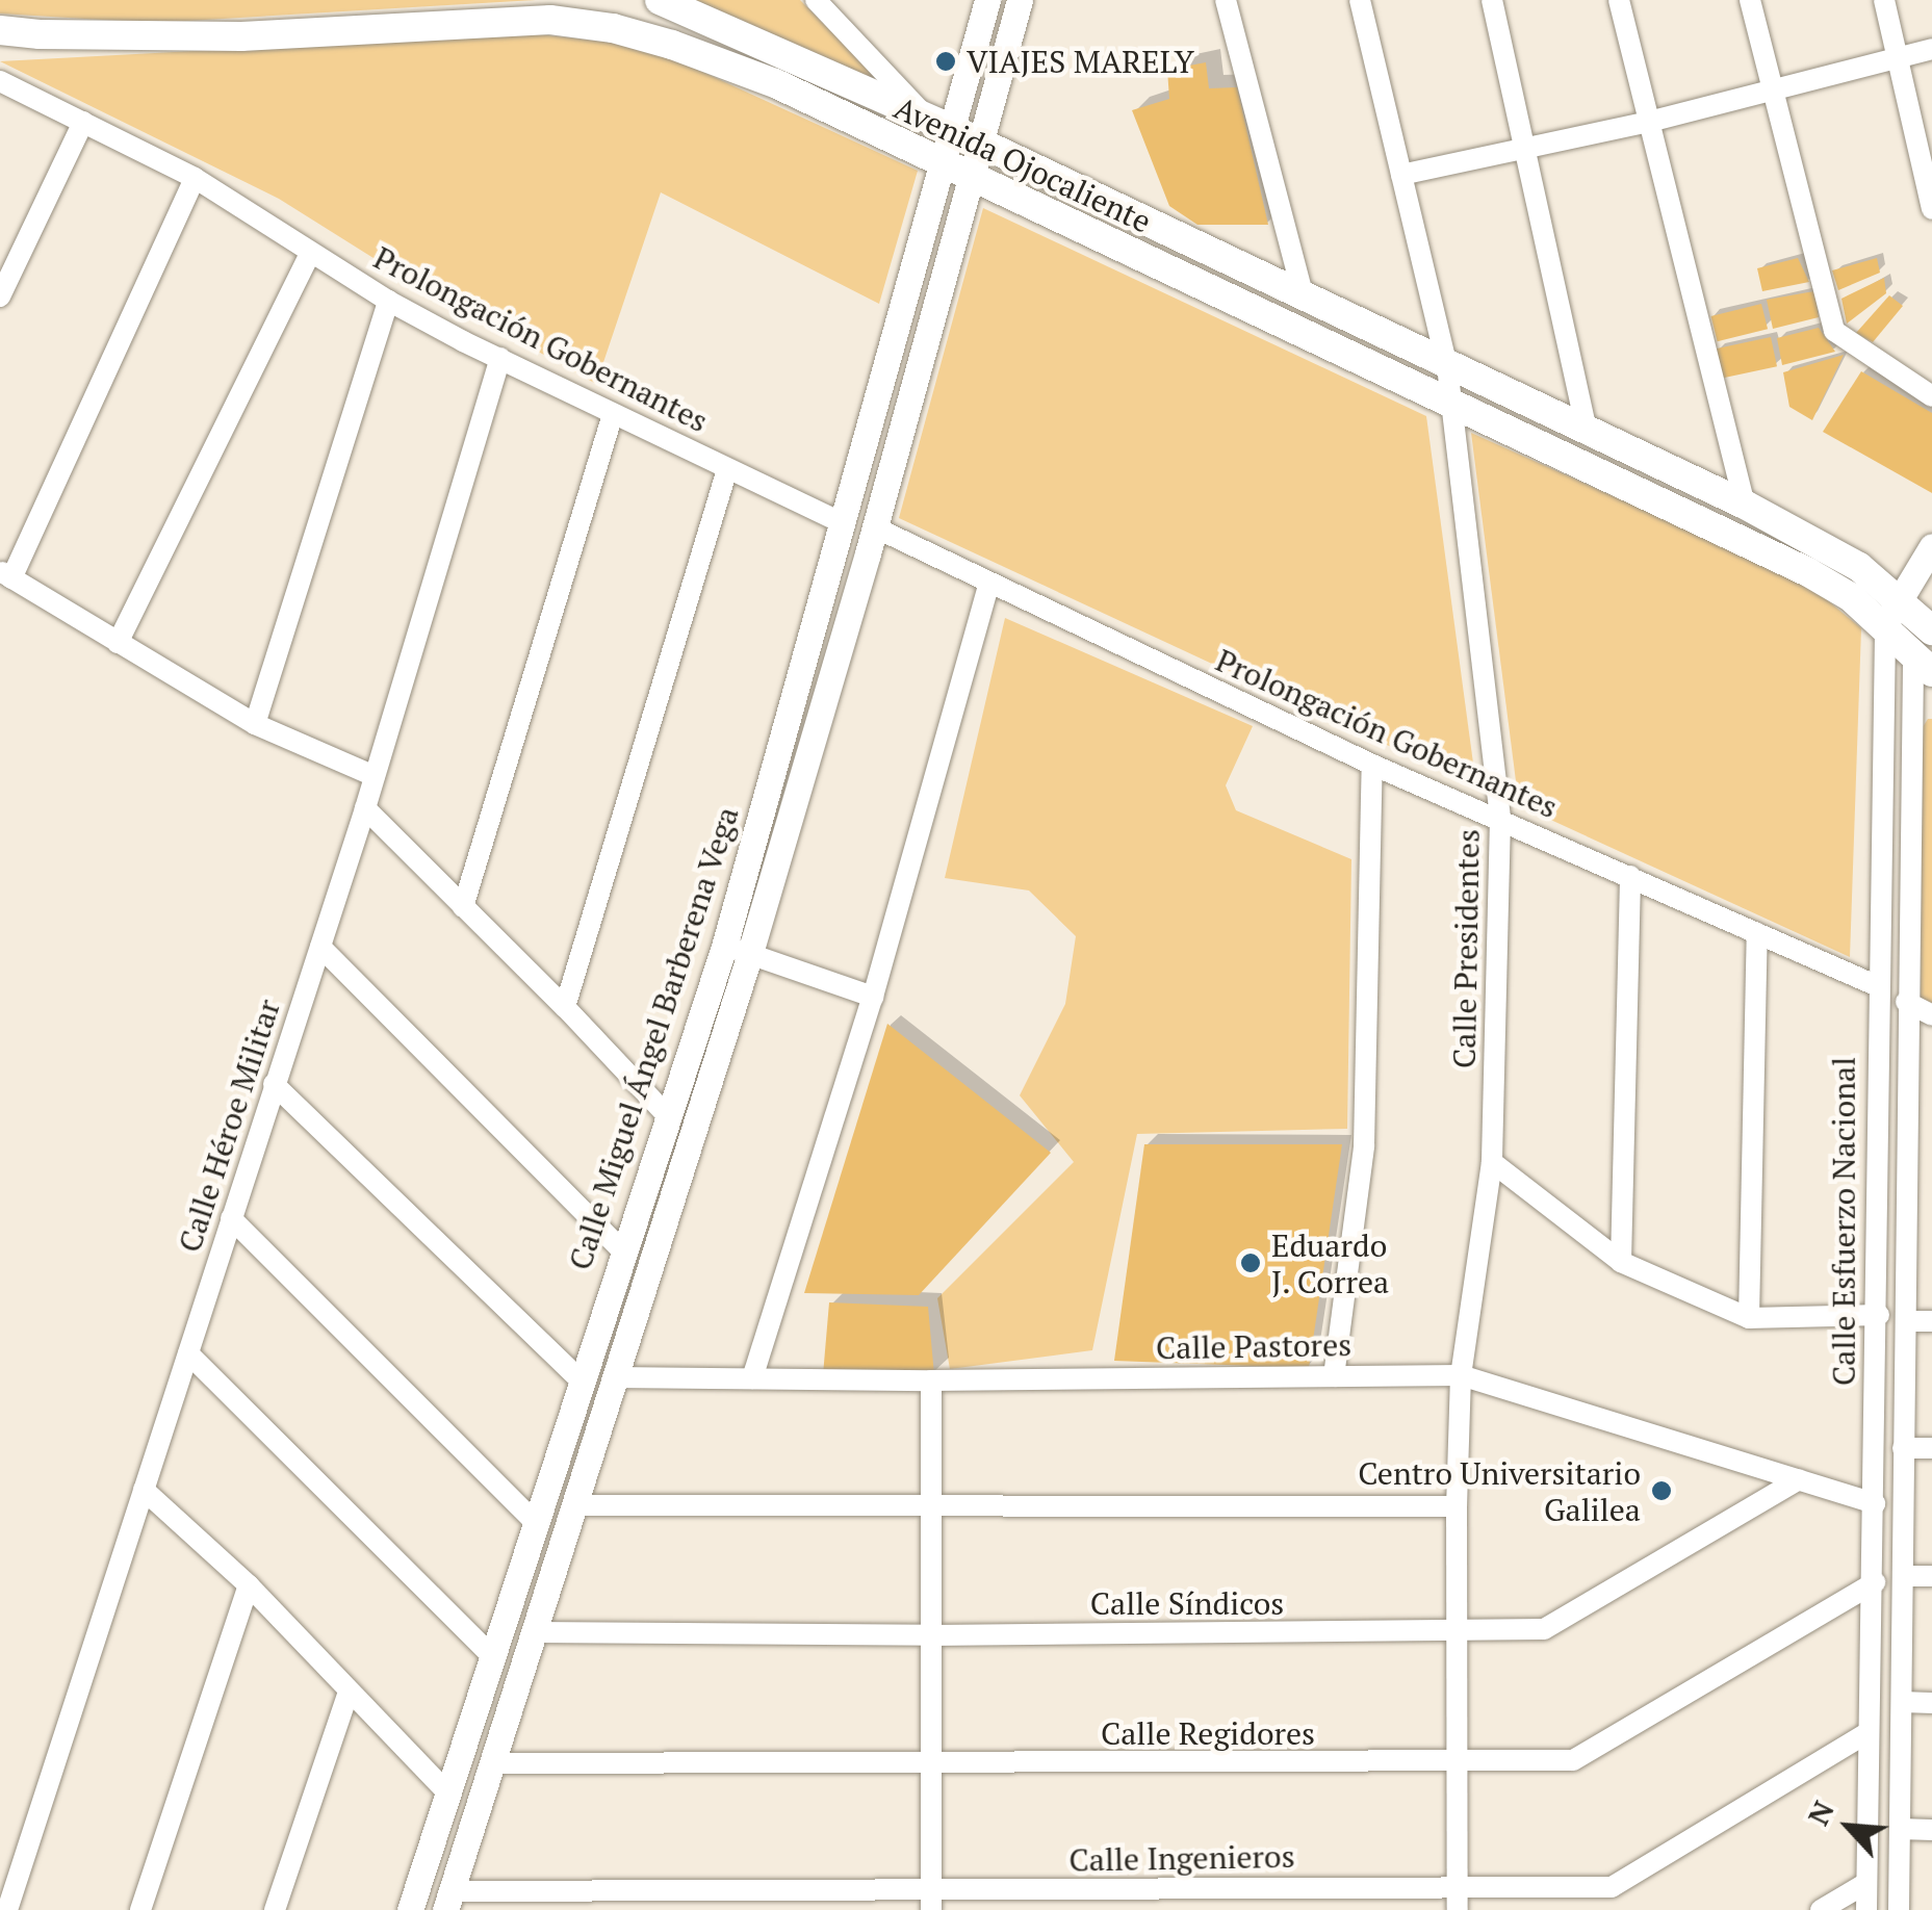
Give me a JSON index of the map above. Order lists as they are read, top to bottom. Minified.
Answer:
{"streets":{"main road":["Avenida Ojocaliente"],"street":["Prolongación Gobernantes","Calle Presidentes","Calle Miguel Ángel Barberena Vega","Calle Héroe Militar","Calle Esfuerzo Nacional","Calle Pastores","Calle Síndicos","Calle Regidores","Calle Ingenieros"]},"crossings":[["Avenida Ojocaliente","Calle Presidentes"],["Avenida Ojocaliente","Calle Miguel Ángel Barberena Vega"],["Avenida Ojocaliente","Calle Esfuerzo Nacional"],["Prolongación Gobernantes","Calle Presidentes"],["Prolongación Gobernantes","Calle Miguel Ángel Barberena Vega"],["Prolongación Gobernantes","Calle Héroe Militar"],["Prolongación Gobernantes","Calle Esfuerzo Nacional"],["Calle Presidentes","Calle Pastores"],["Calle Presidentes","Calle Síndicos"],["Calle Presidentes","Calle Regidores"],["Calle Presidentes","Calle Ingenieros"],["Calle Miguel Ángel Barberena Vega","Calle Pastores"],["Calle Miguel Ángel Barberena Vega","Calle Síndicos"],["Calle Miguel Ángel Barberena Vega","Calle Regidores"],["Calle Miguel Ángel Barberena Vega","Calle Ingenieros"],["Calle Esfuerzo Nacional","Calle Pastores"],["Calle Esfuerzo Nacional","Calle Regidores"],["Calle Esfuerzo Nacional","Calle Ingenieros"],["Calle Pastores","Calle Síndicos"]],"places":["VIAJES MARELY","Eduardo J. Correa","Centro Universitario Galilea"],"north":"top left"}
